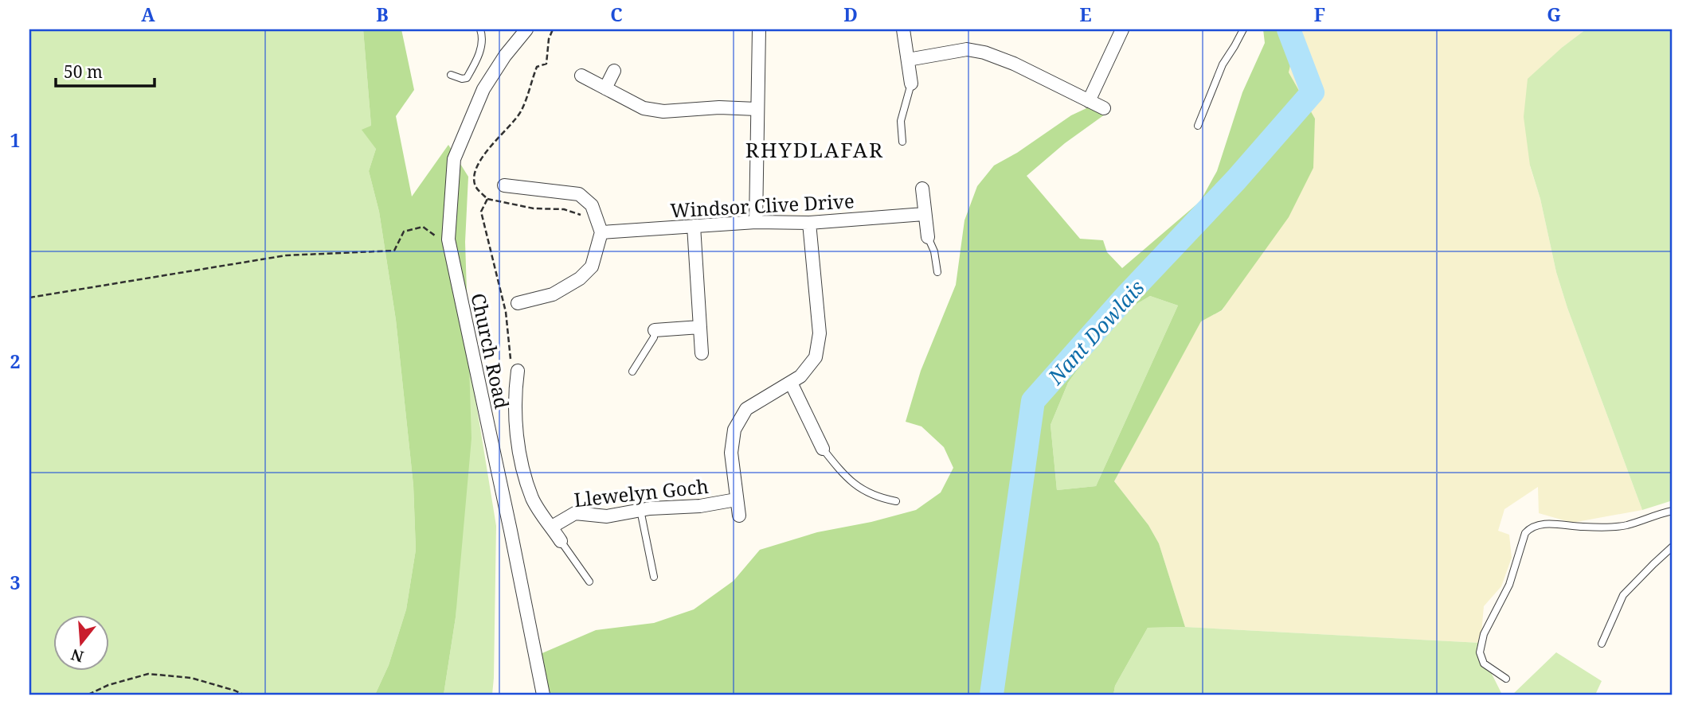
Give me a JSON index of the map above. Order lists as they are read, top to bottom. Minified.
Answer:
{"streets":{"street":["Windsor Clive Drive","Church Road","Llewelyn Goch"]},"crossings":[["Windsor Clive Drive","Llewelyn Goch"]],"districts":["RHYDLAFAR"],"water":["Nant Dowlais"],"scale_bar":"50 m","north":"bottom","grid":{"columns":["A","B","C","D","E","F","G"],"rows":["1","2","3"]}}
